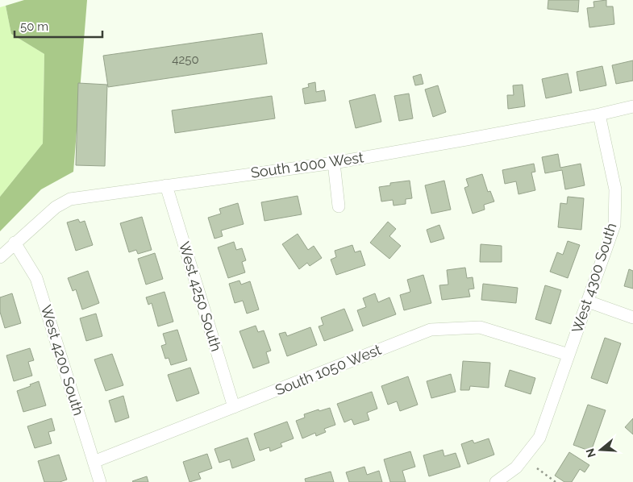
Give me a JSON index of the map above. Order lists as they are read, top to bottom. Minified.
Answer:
{"streets":{"street":["South 1000 West","West 4300 South","West 4250 South","West 4200 South","South 1050 West"]},"crossings":[["South 1000 West","West 4300 South"],["South 1000 West","West 4250 South"],["South 1000 West","West 4200 South"],["West 4300 South","South 1050 West"],["West 4250 South","South 1050 West"],["West 4200 South","South 1050 West"]],"house_numbers":["4250"],"scale_bar":"50 m","north":"left"}
